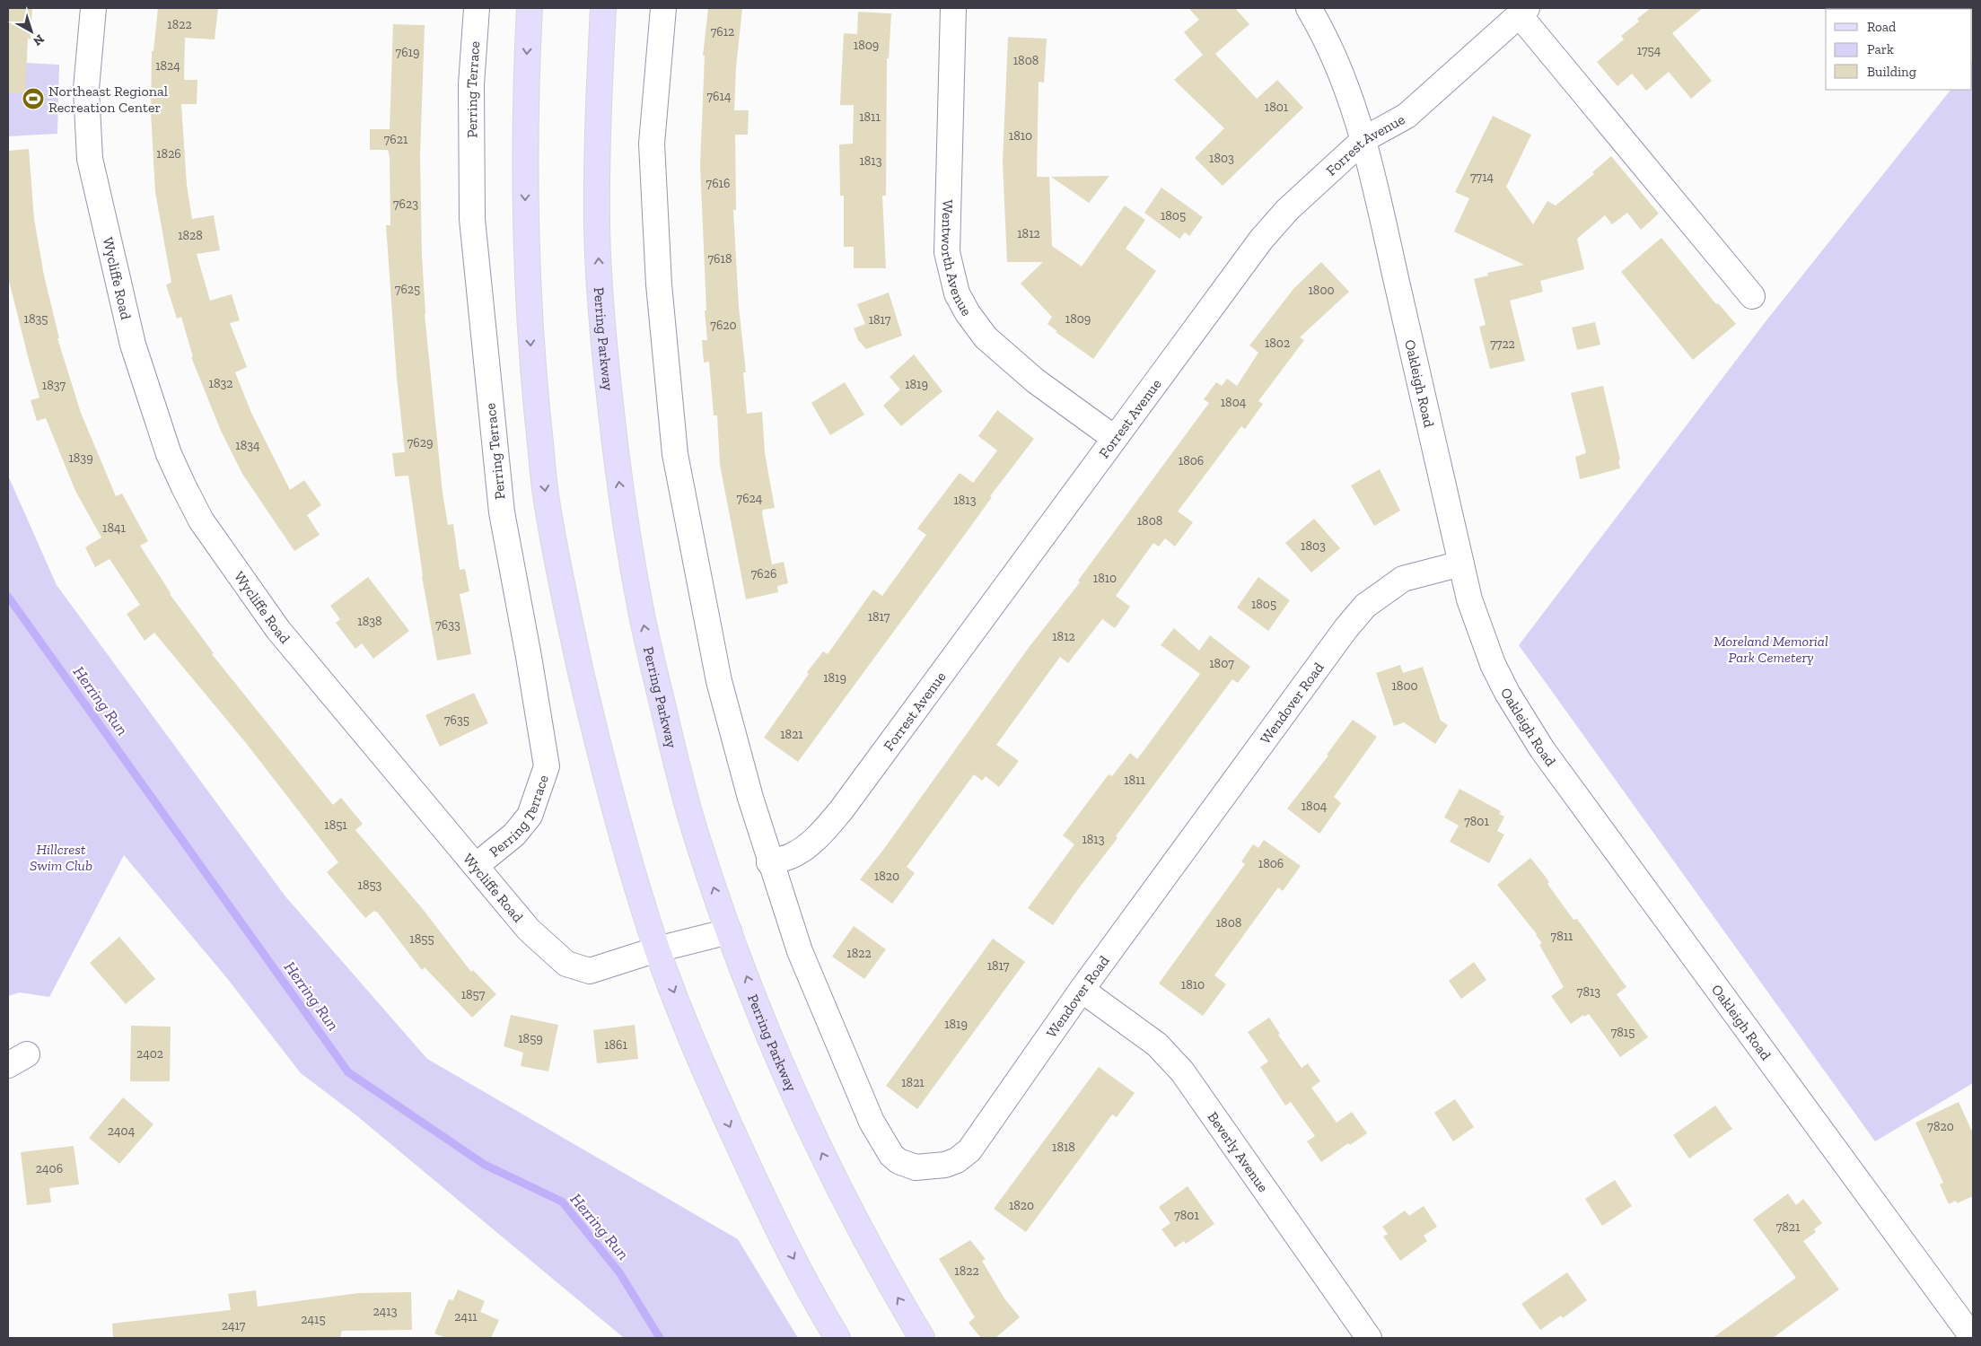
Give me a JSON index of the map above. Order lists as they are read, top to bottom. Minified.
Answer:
{"streets":{"main road":["Perring Parkway"],"street":["Perring Terrace","Forrest Avenue","Wentworth Avenue","Wycliffe Road","Oakleigh Road","Wendover Road","Beverly Avenue"]},"crossings":[["Perring Terrace","Wycliffe Road"],["Forrest Avenue","Wentworth Avenue"],["Forrest Avenue","Oakleigh Road"],["Forrest Avenue","Wendover Road"],["Wycliffe Road","Perring Parkway"],["Oakleigh Road","Wendover Road"],["Wendover Road","Beverly Avenue"]],"water":["Herring Run"],"parks":["Moreland Memorial Park Cemetery","Hillcrest Swim Club"],"places":{"sports":["Northeast Regional Recreation Center"]},"house_numbers":["1822","7612","1809","1754","7619","1808","1824","7614","1801","1811","1810","7621","1826","1803","1813","7714","7616","7623","1805","1812","1828","7618","7625","1800","1835","1809","1817","7620","1802","7722","1832","1819","1837","1804","7629","1834","1839","1806","7624","1813","1808","1841","1803","7626","1810","1805","1817","1838","7633","1812","1807","1819","1800","7635","1821","1811","1804","7801","1851","1813","1806","1820","1853","1808","7811","1855","1822","1817","1810","7813","1857","1819","7815","1859","1861","2402","1821","7820","2404","1818","2406","1820","7801","7821","1822","2413","2411","2415","2417"],"legend":["Road","Park","Building"],"north":"bottom right"}
